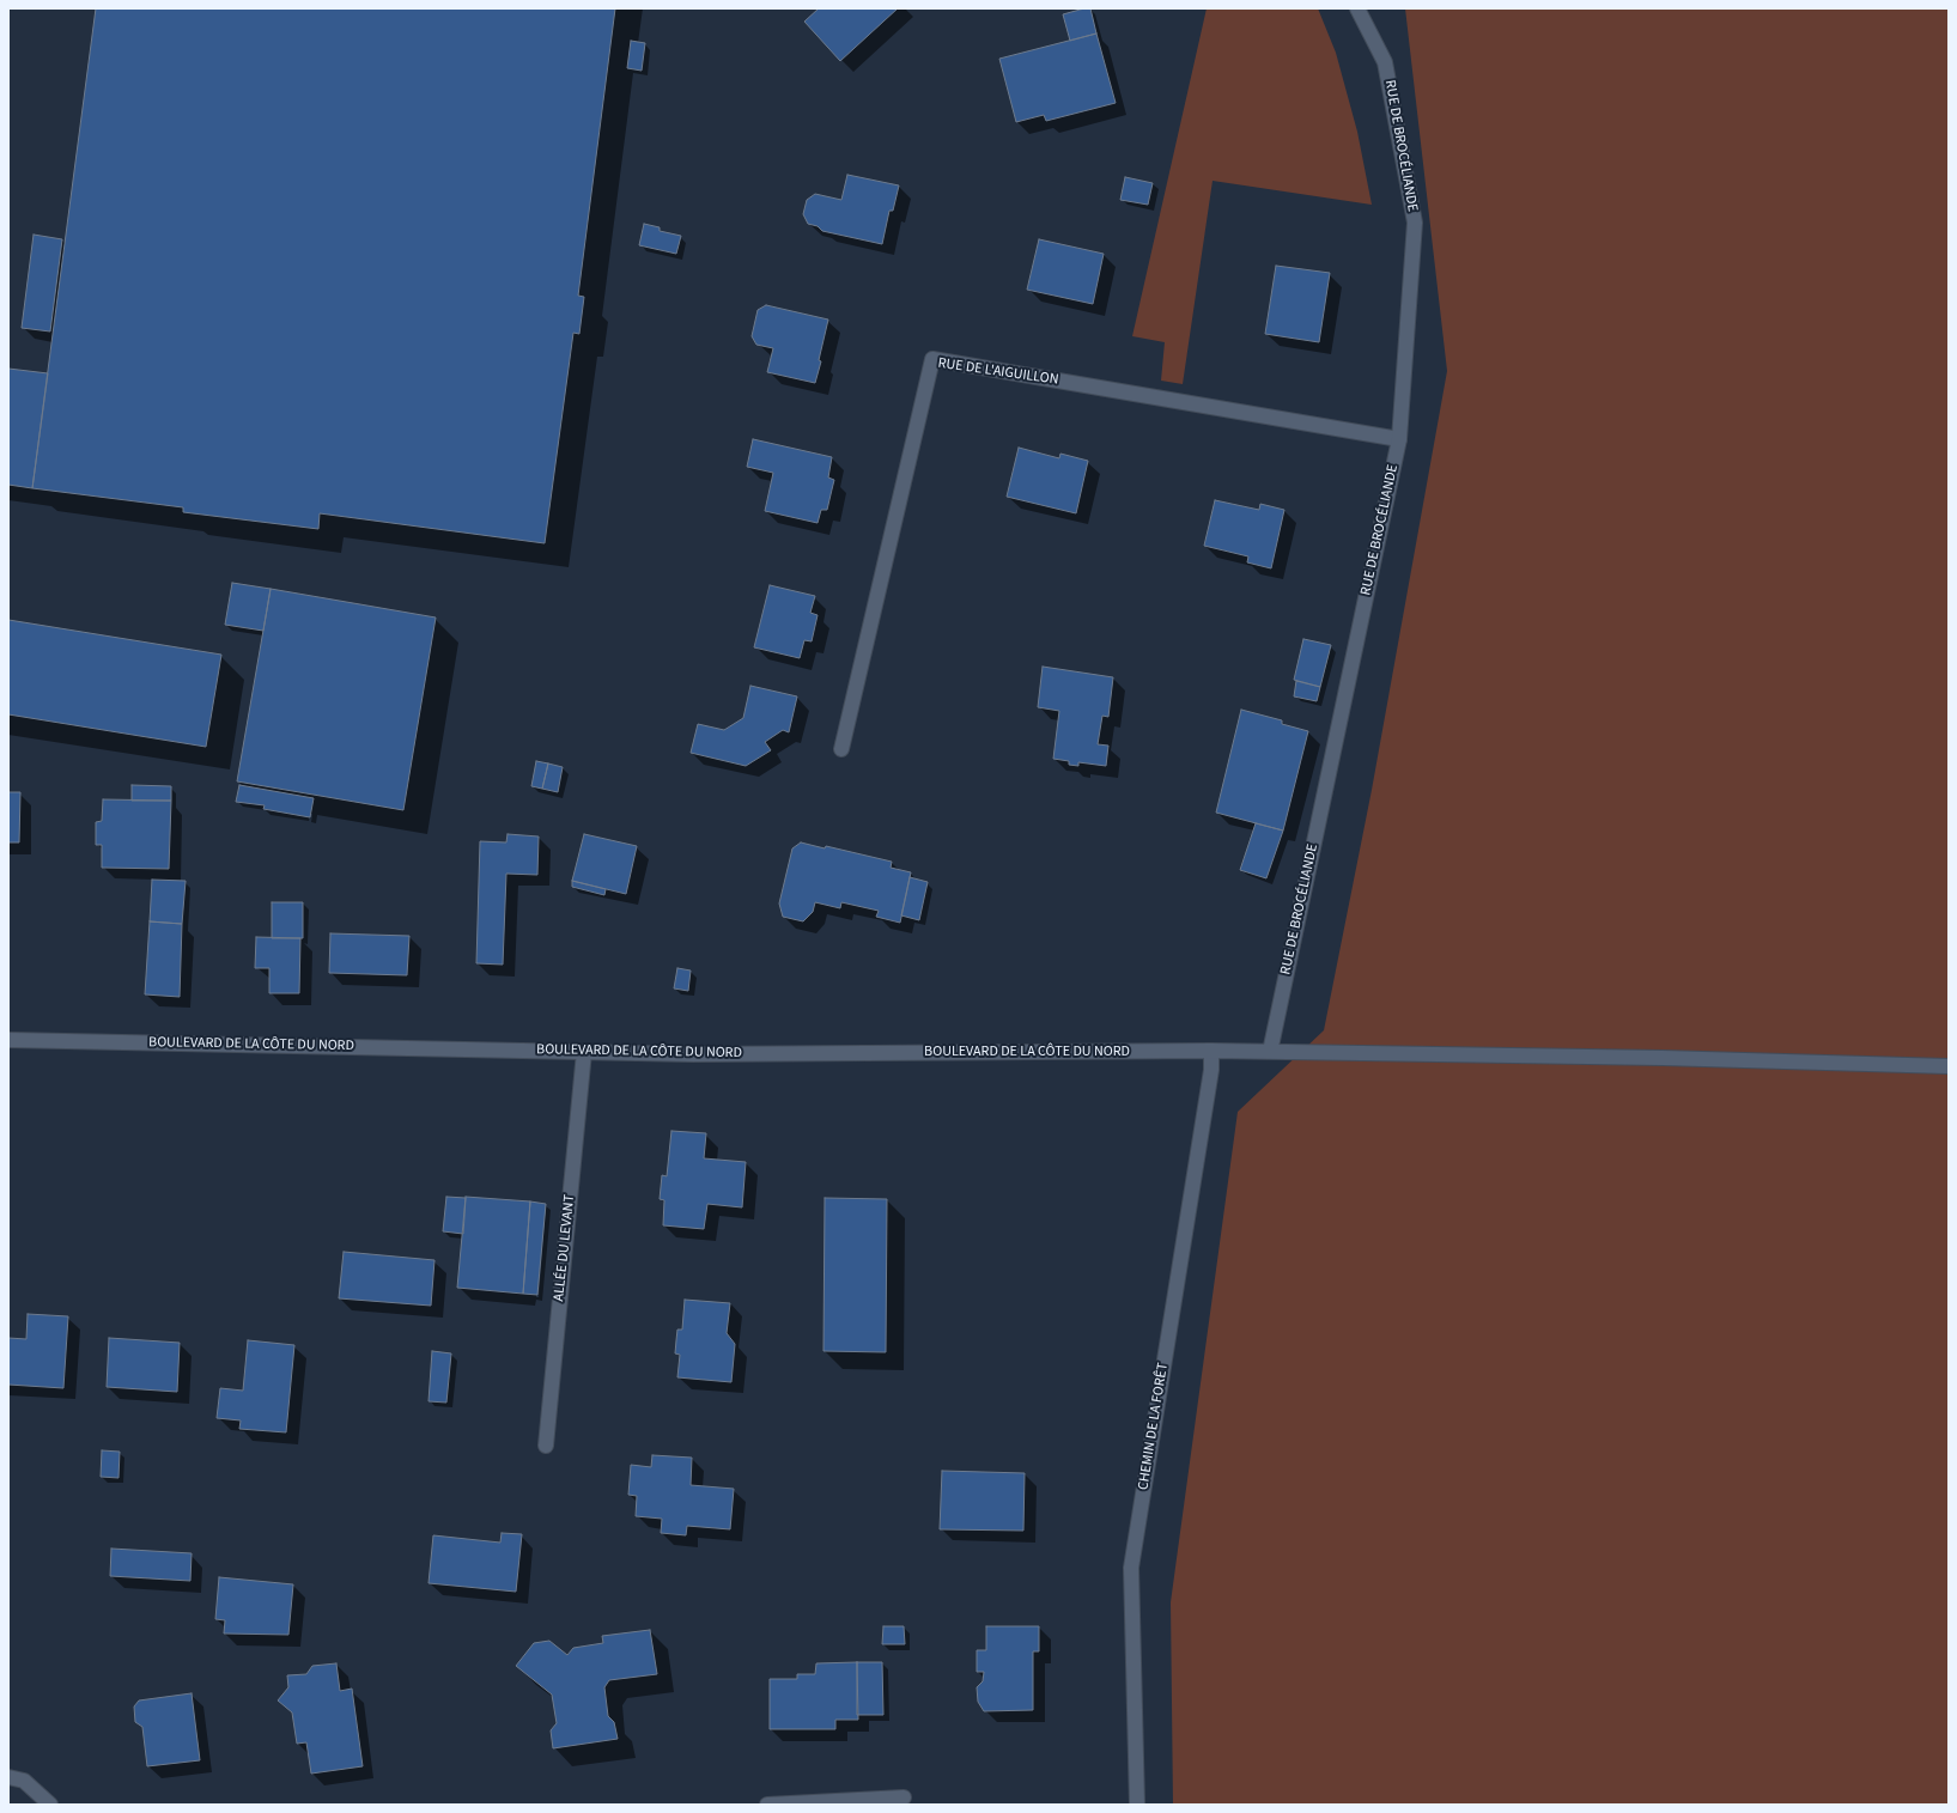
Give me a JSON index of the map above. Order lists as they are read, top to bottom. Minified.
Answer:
{"streets":{"street":["RUE DE BROCÉLIANDE","RUE DE L'AIGUILLON","BOULEVARD DE LA CÔTE DU NORD","ALLÉE DU LEVANT","CHEMIN DE LA FORÊT"]},"crossings":[["RUE DE BROCÉLIANDE","RUE DE L'AIGUILLON"],["RUE DE BROCÉLIANDE","BOULEVARD DE LA CÔTE DU NORD"],["BOULEVARD DE LA CÔTE DU NORD","ALLÉE DU LEVANT"],["BOULEVARD DE LA CÔTE DU NORD","CHEMIN DE LA FORÊT"]]}
